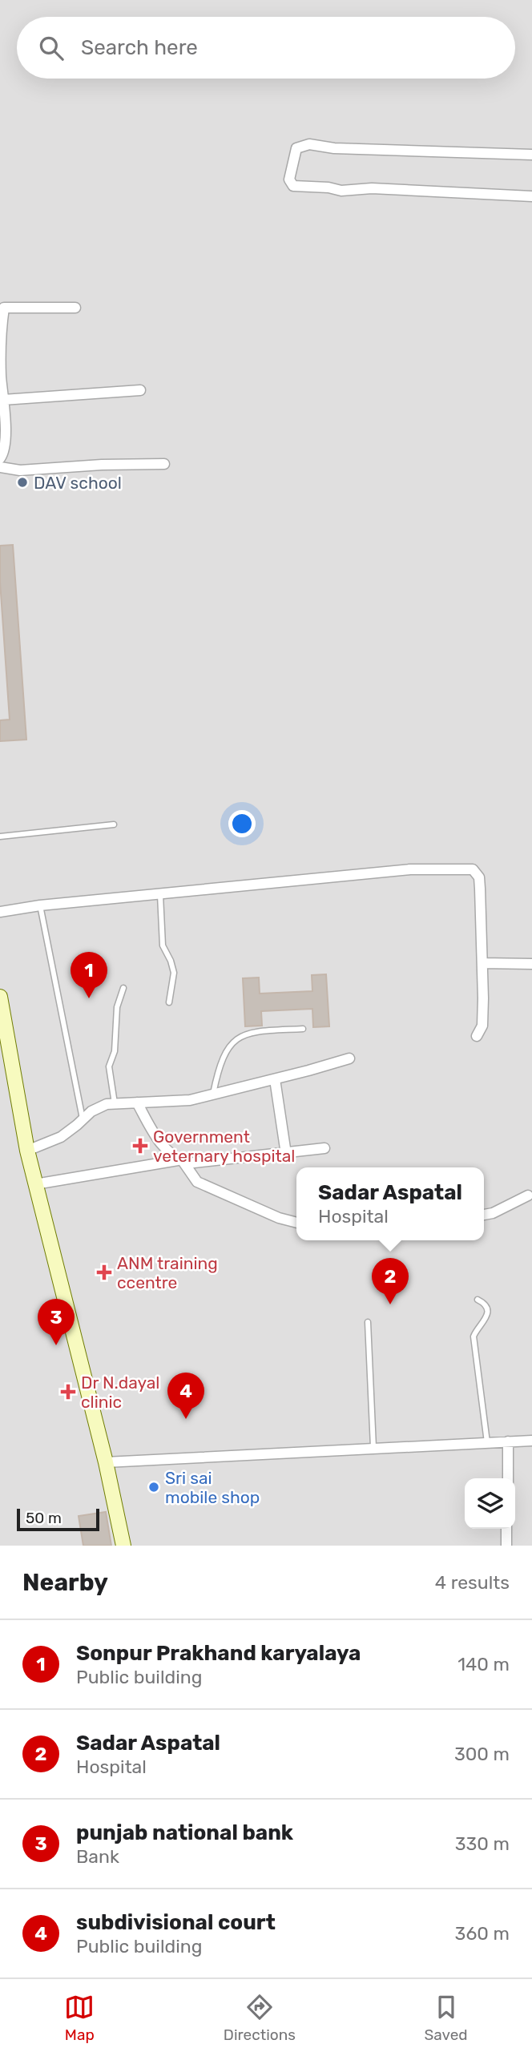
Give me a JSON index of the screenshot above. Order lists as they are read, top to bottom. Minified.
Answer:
{"places":{"other":["DAV school","Sri sai mobile shop"],"health":["Government veternary hospital","ANM training ccentre","Dr N.dayal clinic"]},"scale_bar":"50 m","page":{"search":"Search here","pins":["1","2","3","4"],"popup":["Sadar Aspatal","Hospital"],"scale":"50 m","heading":["Nearby","4 results"],"list":[{"mark":"1","name":"Sonpur Prakhand karyalaya","note":"Public building","value":"140 m"},{"mark":"2","name":"Sadar Aspatal","note":"Hospital","value":"300 m"},{"mark":"3","name":"punjab national bank","note":"Bank","value":"330 m"},{"mark":"4","name":"subdivisional court","note":"Public building","value":"360 m"}],"nav":["Map","Directions","Saved"]}}
